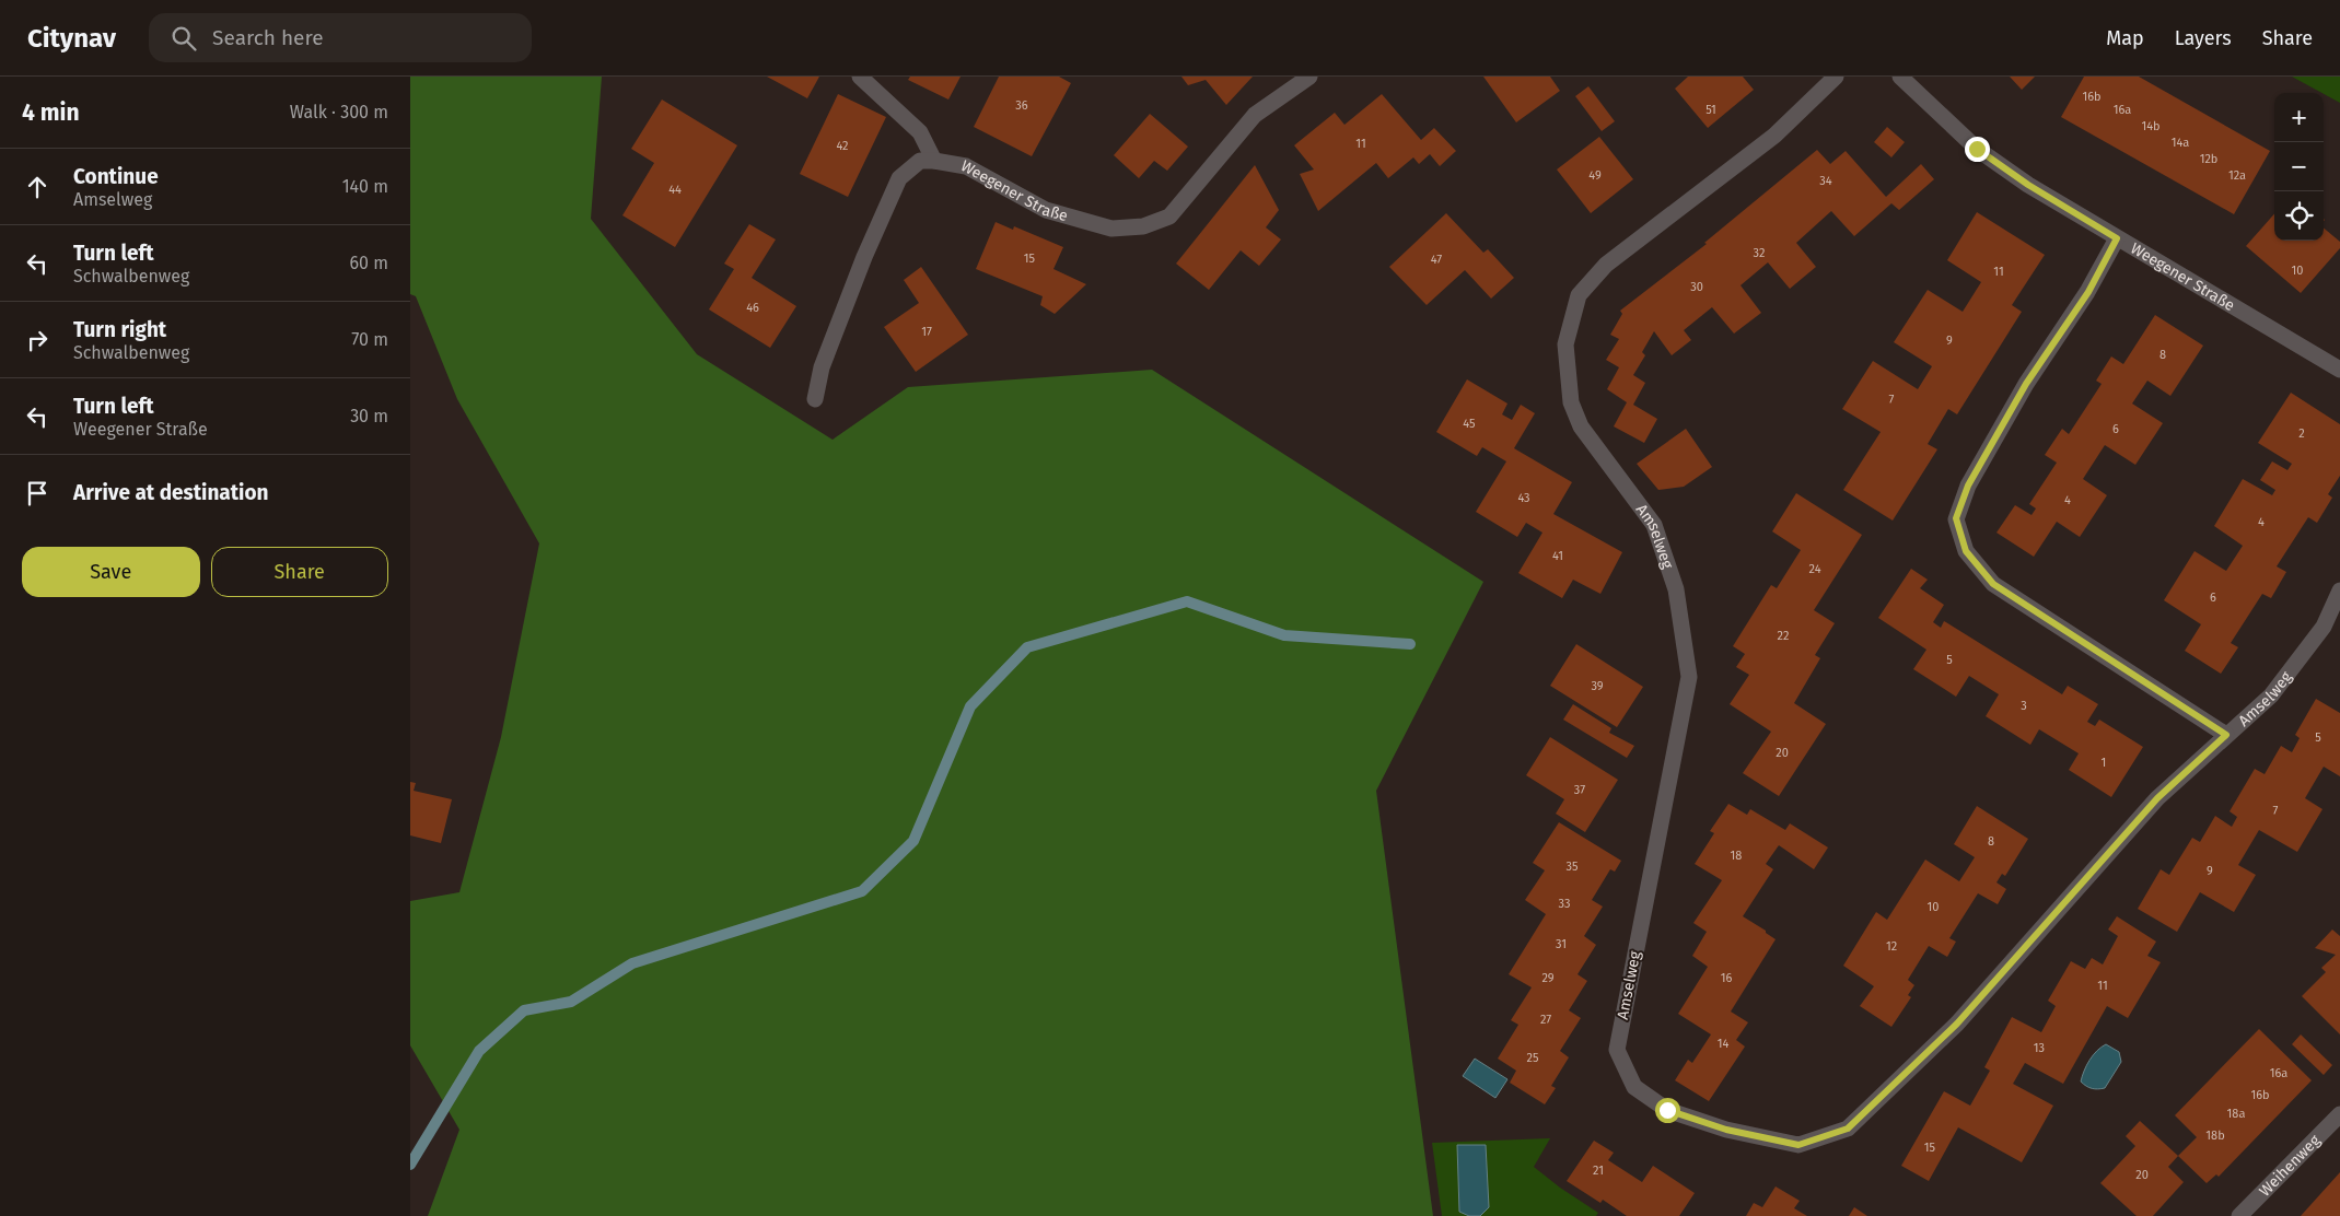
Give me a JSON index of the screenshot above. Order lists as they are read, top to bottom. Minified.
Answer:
{"streets":{"street":["Weegener Straße","Amselweg","Weihenweg"]},"house_numbers":["16b","36","51","16a","14b","14a","11","42","12b","49","12a","34","44","32","15","47","10","11","30","46","17","9","8","7","45","6","2","43","4","4","41","24","6","22","5","39","3","5","20","1","37","7","8","18","35","9","33","10","31","12","29","16","11","27","14","13","25","16a","16b","18a","18b","15","21","20"],"page":{"header":"Citynav","search":"Search here","nav":["Map","Layers","Share"],"heading":["4 min","Walk · 300 m"],"map_buttons":["+","−"],"list":[["Continue","Amselweg","140 m"],["Turn left","Schwalbenweg","60 m"],["Turn right","Schwalbenweg","70 m"],["Turn left","Weegener Straße","30 m"],"Arrive at destination"],"buttons":["Save","Share"]}}
